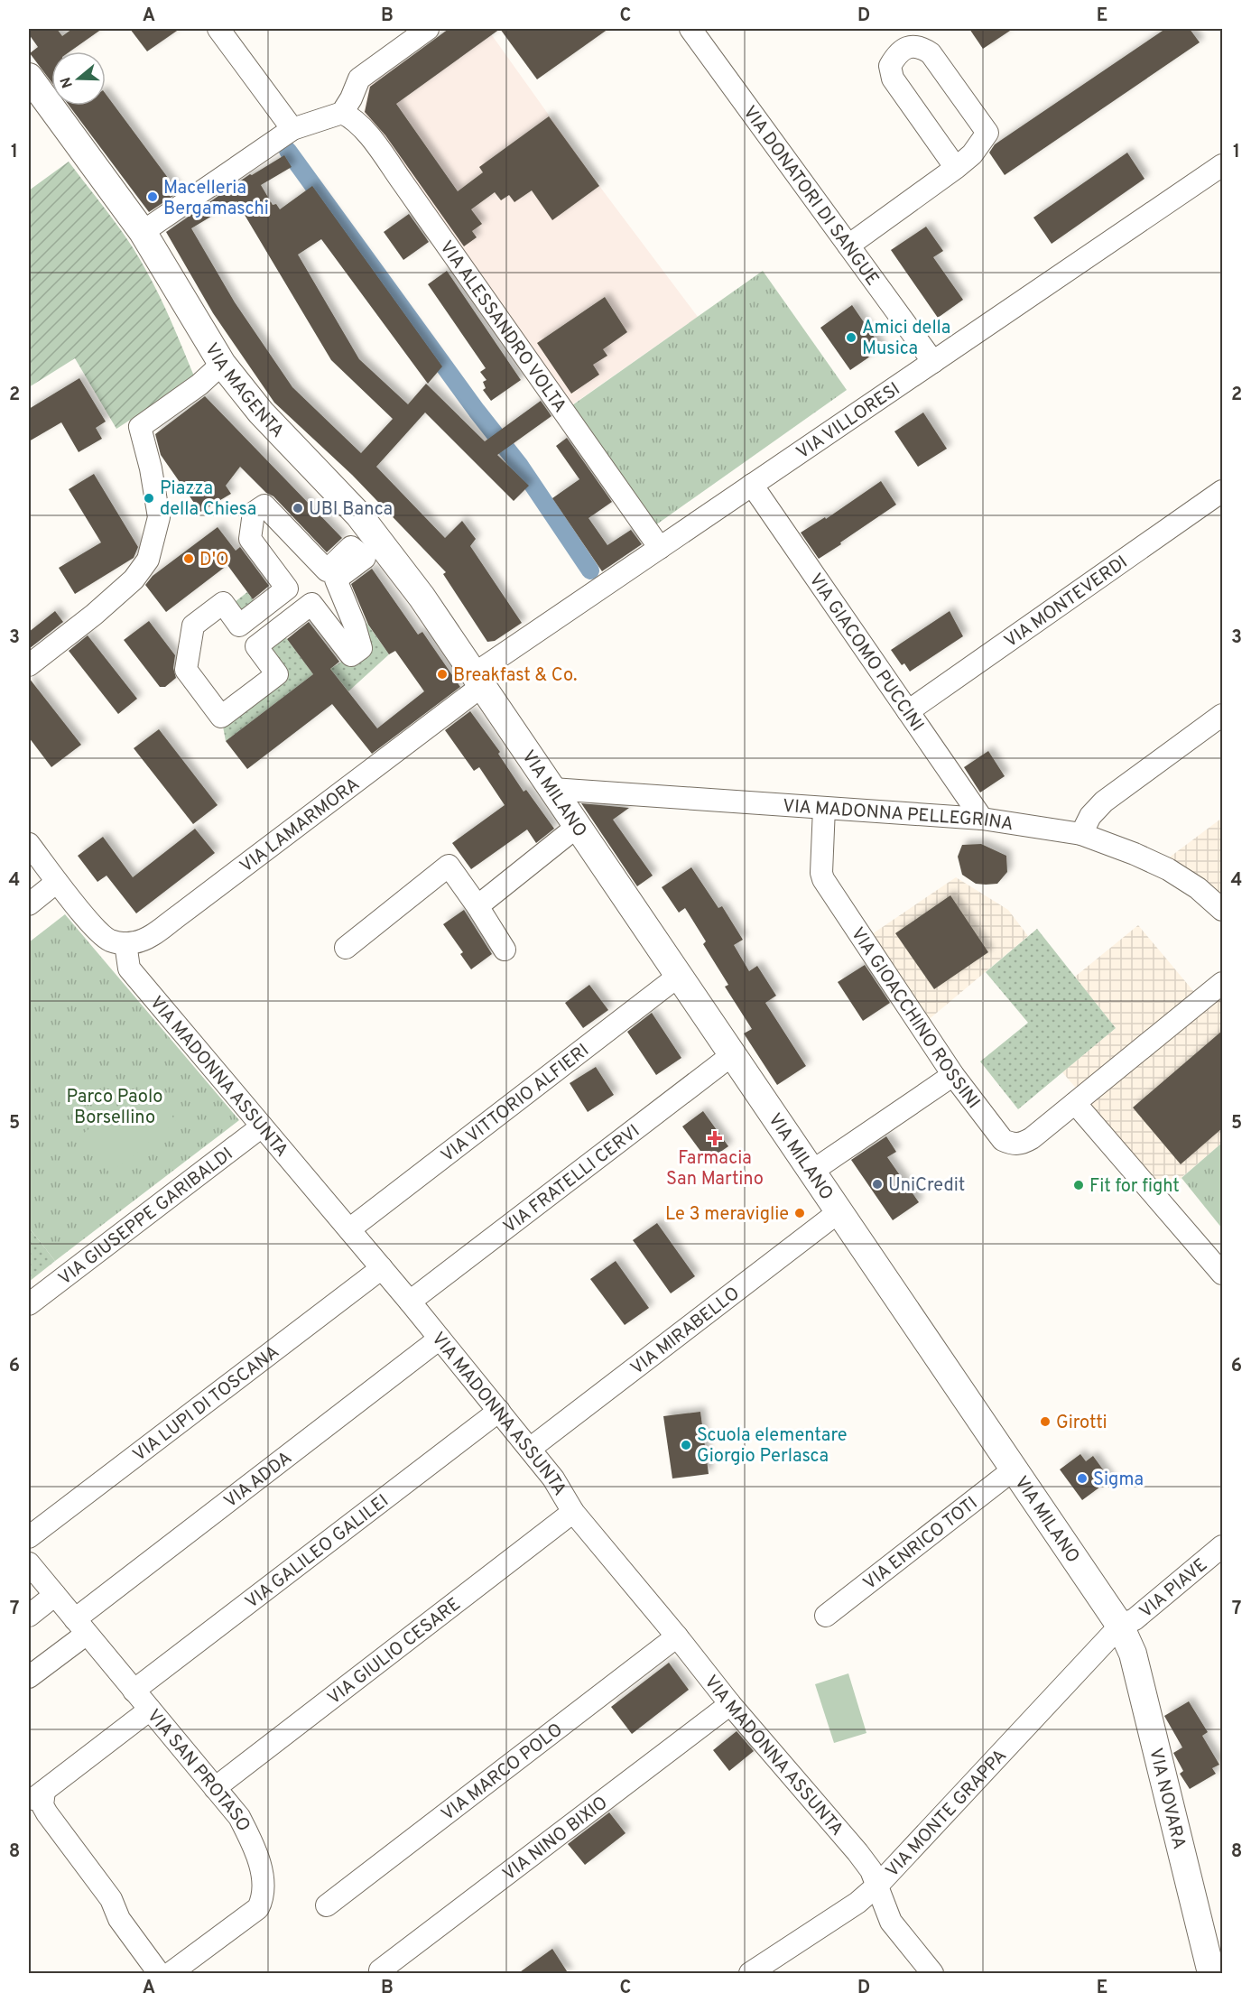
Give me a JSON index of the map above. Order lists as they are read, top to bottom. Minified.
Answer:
{"streets":{"main road":["VIA MAGENTA","VIA MILANO","VIA NOVARA"],"street":["VIA DONATORI DI SANGUE","VIA ALESSANDRO VOLTA","VIA VILLORESI","VIA MONTEVERDI","VIA GIACOMO PUCCINI","VIA MADONNA PELLEGRINA","VIA LAMARMORA","VIA GIOACCHINO ROSSINI","VIA MADONNA ASSUNTA","VIA VITTORIO ALFIERI","VIA FRATELLI CERVI","VIA GIUSEPPE GARIBALDI","VIA MIRABELLO","VIA LUPI DI TOSCANA","VIA ADDA","VIA ENRICO TOTI","VIA GALILEO GALILEI","VIA PIAVE","VIA GIULIO CESARE","VIA SAN PROTASO","VIA MARCO POLO","VIA MONTE GRAPPA","VIA NINO BIXIO"]},"crossings":[["VIA DONATORI DI SANGUE","VIA VILLORESI"],["VIA ALESSANDRO VOLTA","VIA VILLORESI"],["VIA MAGENTA","VIA VILLORESI"],["VIA MAGENTA","VIA MILANO"],["VIA MAGENTA","VIA LAMARMORA"],["VIA VILLORESI","VIA GIACOMO PUCCINI"],["VIA VILLORESI","VIA MILANO"],["VIA VILLORESI","VIA LAMARMORA"],["VIA MONTEVERDI","VIA GIACOMO PUCCINI"],["VIA GIACOMO PUCCINI","VIA MADONNA PELLEGRINA"],["VIA MILANO","VIA MADONNA PELLEGRINA"],["VIA MILANO","VIA LAMARMORA"],["VIA MILANO","VIA VITTORIO ALFIERI"],["VIA MILANO","VIA FRATELLI CERVI"],["VIA MILANO","VIA MIRABELLO"],["VIA MILANO","VIA ENRICO TOTI"],["VIA MILANO","VIA PIAVE"],["VIA MILANO","VIA NOVARA"],["VIA MILANO","VIA MONTE GRAPPA"],["VIA MADONNA PELLEGRINA","VIA GIOACCHINO ROSSINI"],["VIA LAMARMORA","VIA MADONNA ASSUNTA"],["VIA MADONNA ASSUNTA","VIA VITTORIO ALFIERI"],["VIA MADONNA ASSUNTA","VIA FRATELLI CERVI"],["VIA MADONNA ASSUNTA","VIA GIUSEPPE GARIBALDI"],["VIA MADONNA ASSUNTA","VIA MIRABELLO"],["VIA MADONNA ASSUNTA","VIA LUPI DI TOSCANA"],["VIA MADONNA ASSUNTA","VIA ADDA"],["VIA MADONNA ASSUNTA","VIA GALILEO GALILEI"],["VIA MADONNA ASSUNTA","VIA GIULIO CESARE"],["VIA MADONNA ASSUNTA","VIA MARCO POLO"],["VIA MADONNA ASSUNTA","VIA MONTE GRAPPA"],["VIA MADONNA ASSUNTA","VIA NINO BIXIO"],["VIA ADDA","VIA SAN PROTASO"],["VIA GALILEO GALILEI","VIA SAN PROTASO"],["VIA PIAVE","VIA NOVARA"],["VIA PIAVE","VIA MONTE GRAPPA"],["VIA GIULIO CESARE","VIA SAN PROTASO"],["VIA NOVARA","VIA MONTE GRAPPA"]],"parks":["Parco Paolo Borsellino"],"places":{"other":["Macelleria Bergamaschi","Amici della Musica","Piazza della Chiesa","UBI Banca","D'O","Breakfast & Co.","UniCredit","Fit for fight","Le 3 meraviglie","Girotti","Scuola elementare Giorgio Perlasca","Sigma"],"health":["Farmacia San Martino"]},"north":"left","grid":{"columns":["A","B","C","D","E"],"rows":["1","2","3","4","5","6","7","8"]}}
